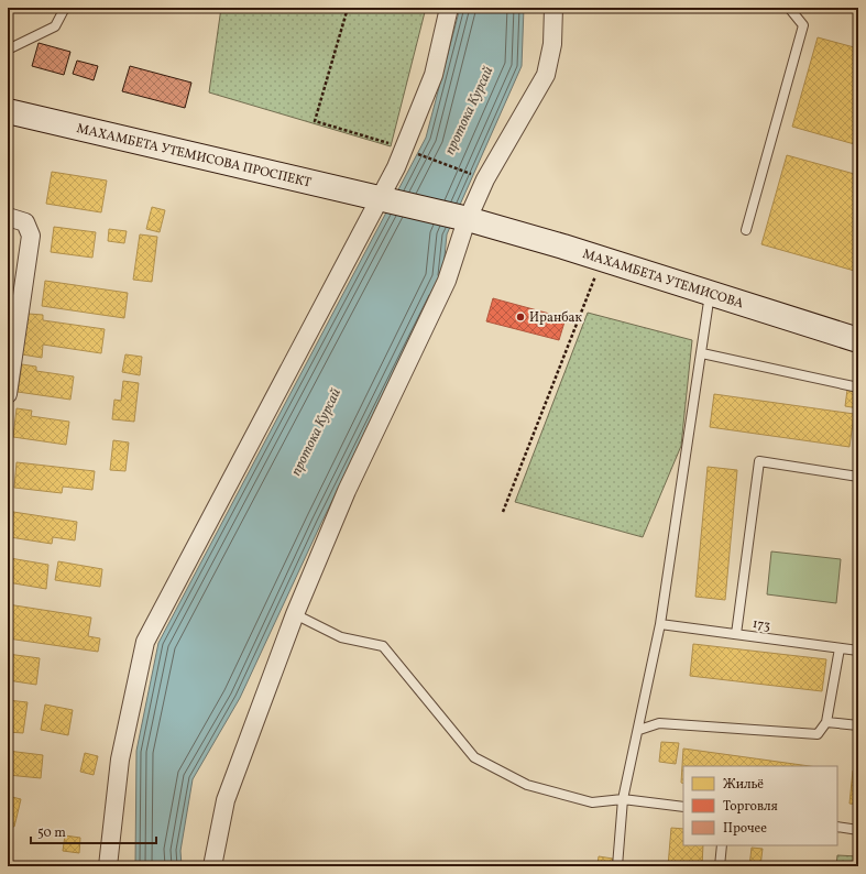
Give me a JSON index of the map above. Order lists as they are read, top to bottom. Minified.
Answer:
{"streets":{"street":["МАХАМБЕТА УТЕМИСОВА ПРОСПЕКТ","МАХАМБЕТА УТЕМИСОВА"],"lane":["173"]},"crossings":[["МАХАМБЕТА УТЕМИСОВА ПРОСПЕКТ","МАХАМБЕТА УТЕМИСОВА"]],"water":["протока Курсай"],"places":["Иранбак"],"legend":["Жильё","Торговля","Прочее"],"scale_bar":"50 m"}
